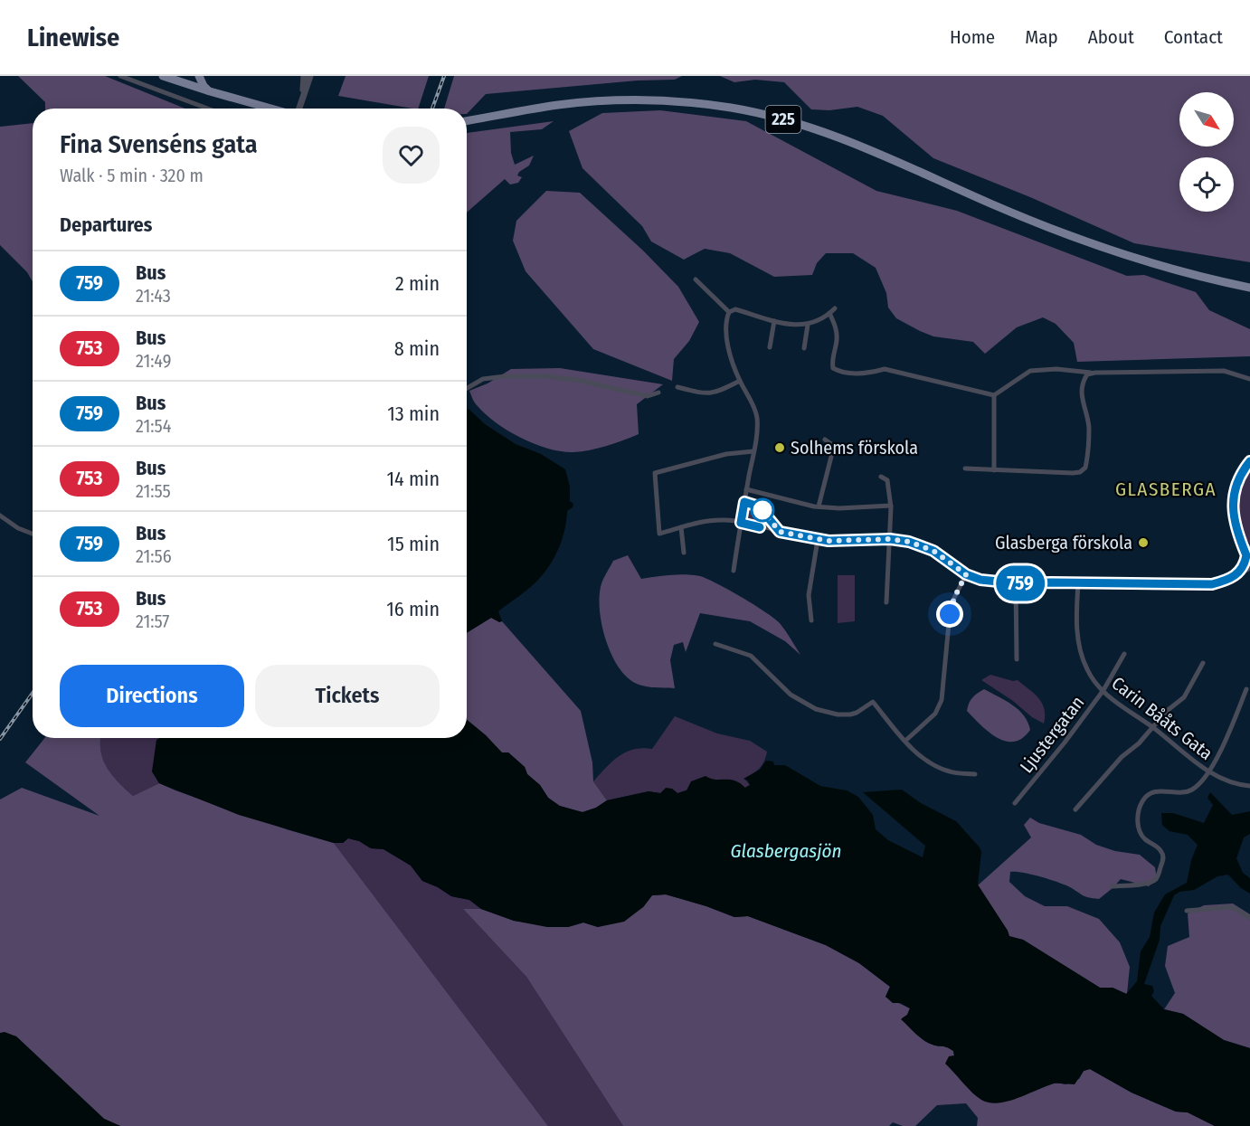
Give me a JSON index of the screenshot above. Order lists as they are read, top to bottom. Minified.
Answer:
{"streets":{"main road":["225"],"street":["Carin Bååts Gata","Ljustergatan"]},"crossings":[["Carin Bååts Gata","Ljustergatan"]],"districts":["GLASBERGA"],"water":["Glasbergasjön"],"places":["Solhems förskola","Glasberga förskola"],"lines":["bus line 759"],"north":"bottom right","page":{"header":"Linewise","nav":["Home","Map","About","Contact"],"on_map":"759","heading":[["Fina Svenséns gata","Walk · 5 min · 320 m"],"Departures"],"list":[{"mark":"759","name":"Bus","note":"21:43","value":"2 min"},{"mark":"753","name":"Bus","note":"21:49","value":"8 min"},{"mark":"759","name":"Bus","note":"21:54","value":"13 min"},{"mark":"753","name":"Bus","note":"21:55","value":"14 min"},{"mark":"759","name":"Bus","note":"21:56","value":"15 min"},{"mark":"753","name":"Bus","note":"21:57","value":"16 min"}],"buttons":["Directions","Tickets"]}}
